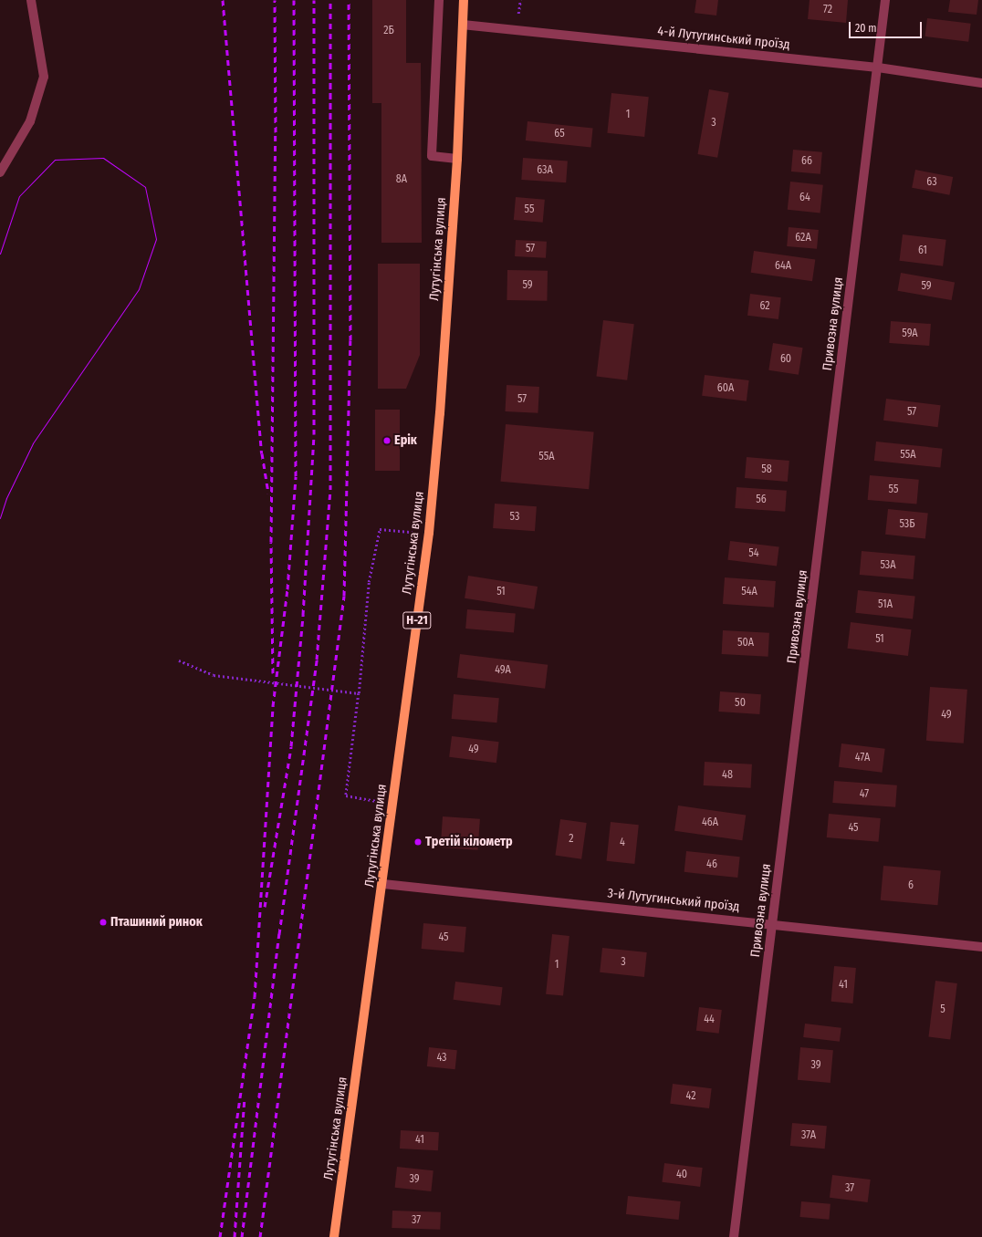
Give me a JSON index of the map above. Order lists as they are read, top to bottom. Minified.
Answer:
{"streets":{"main road":["Лутугінська вулиця","Н-21"],"street":["4-й Лутугинський проїзд","Привозна вулиця","3-й Лутугинський проїзд"]},"crossings":[["4-й Лутугинський проїзд","Лутугінська вулиця"],["4-й Лутугинський проїзд","Привозна вулиця"],["Лутугінська вулиця","3-й Лутугинський проїзд"],["Привозна вулиця","3-й Лутугинський проїзд"]],"places":["Ерік","Третій кілометр","Пташиний ринок"],"house_numbers":["72","2Б","1","3","65","66","63А","8А","63","64","55","62А","57","61","64А","59","59","62","59А","60","60А","57","57","55А","55А","58","55","56","53","53Б","54","53А","51","54А","51А","51","50А","49А","50","49","49","47А","48","47","46А","45","2","4","46","6","45","3","1","41","5","44","43","39","42","37А","41","40","39","37","37"],"scale_bar":"20 m"}
